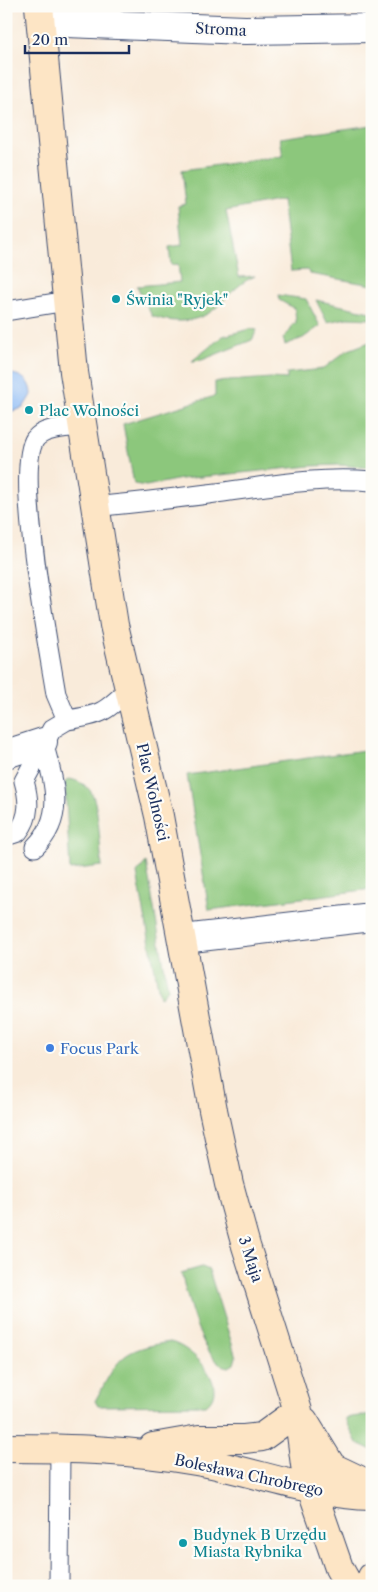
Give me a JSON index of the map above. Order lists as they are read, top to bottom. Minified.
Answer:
{"streets":{"street":["Stroma","Plac Wolności","3 Maja","Bolesława Chrobrego"]},"crossings":[["Stroma","Plac Wolności"],["Plac Wolności","3 Maja"],["3 Maja","Bolesława Chrobrego"]],"places":["Świnia \"Ryjek\"","Plac Wolności","Focus Park","Budynek B Urzędu Miasta Rybnika"],"scale_bar":"20 m"}
